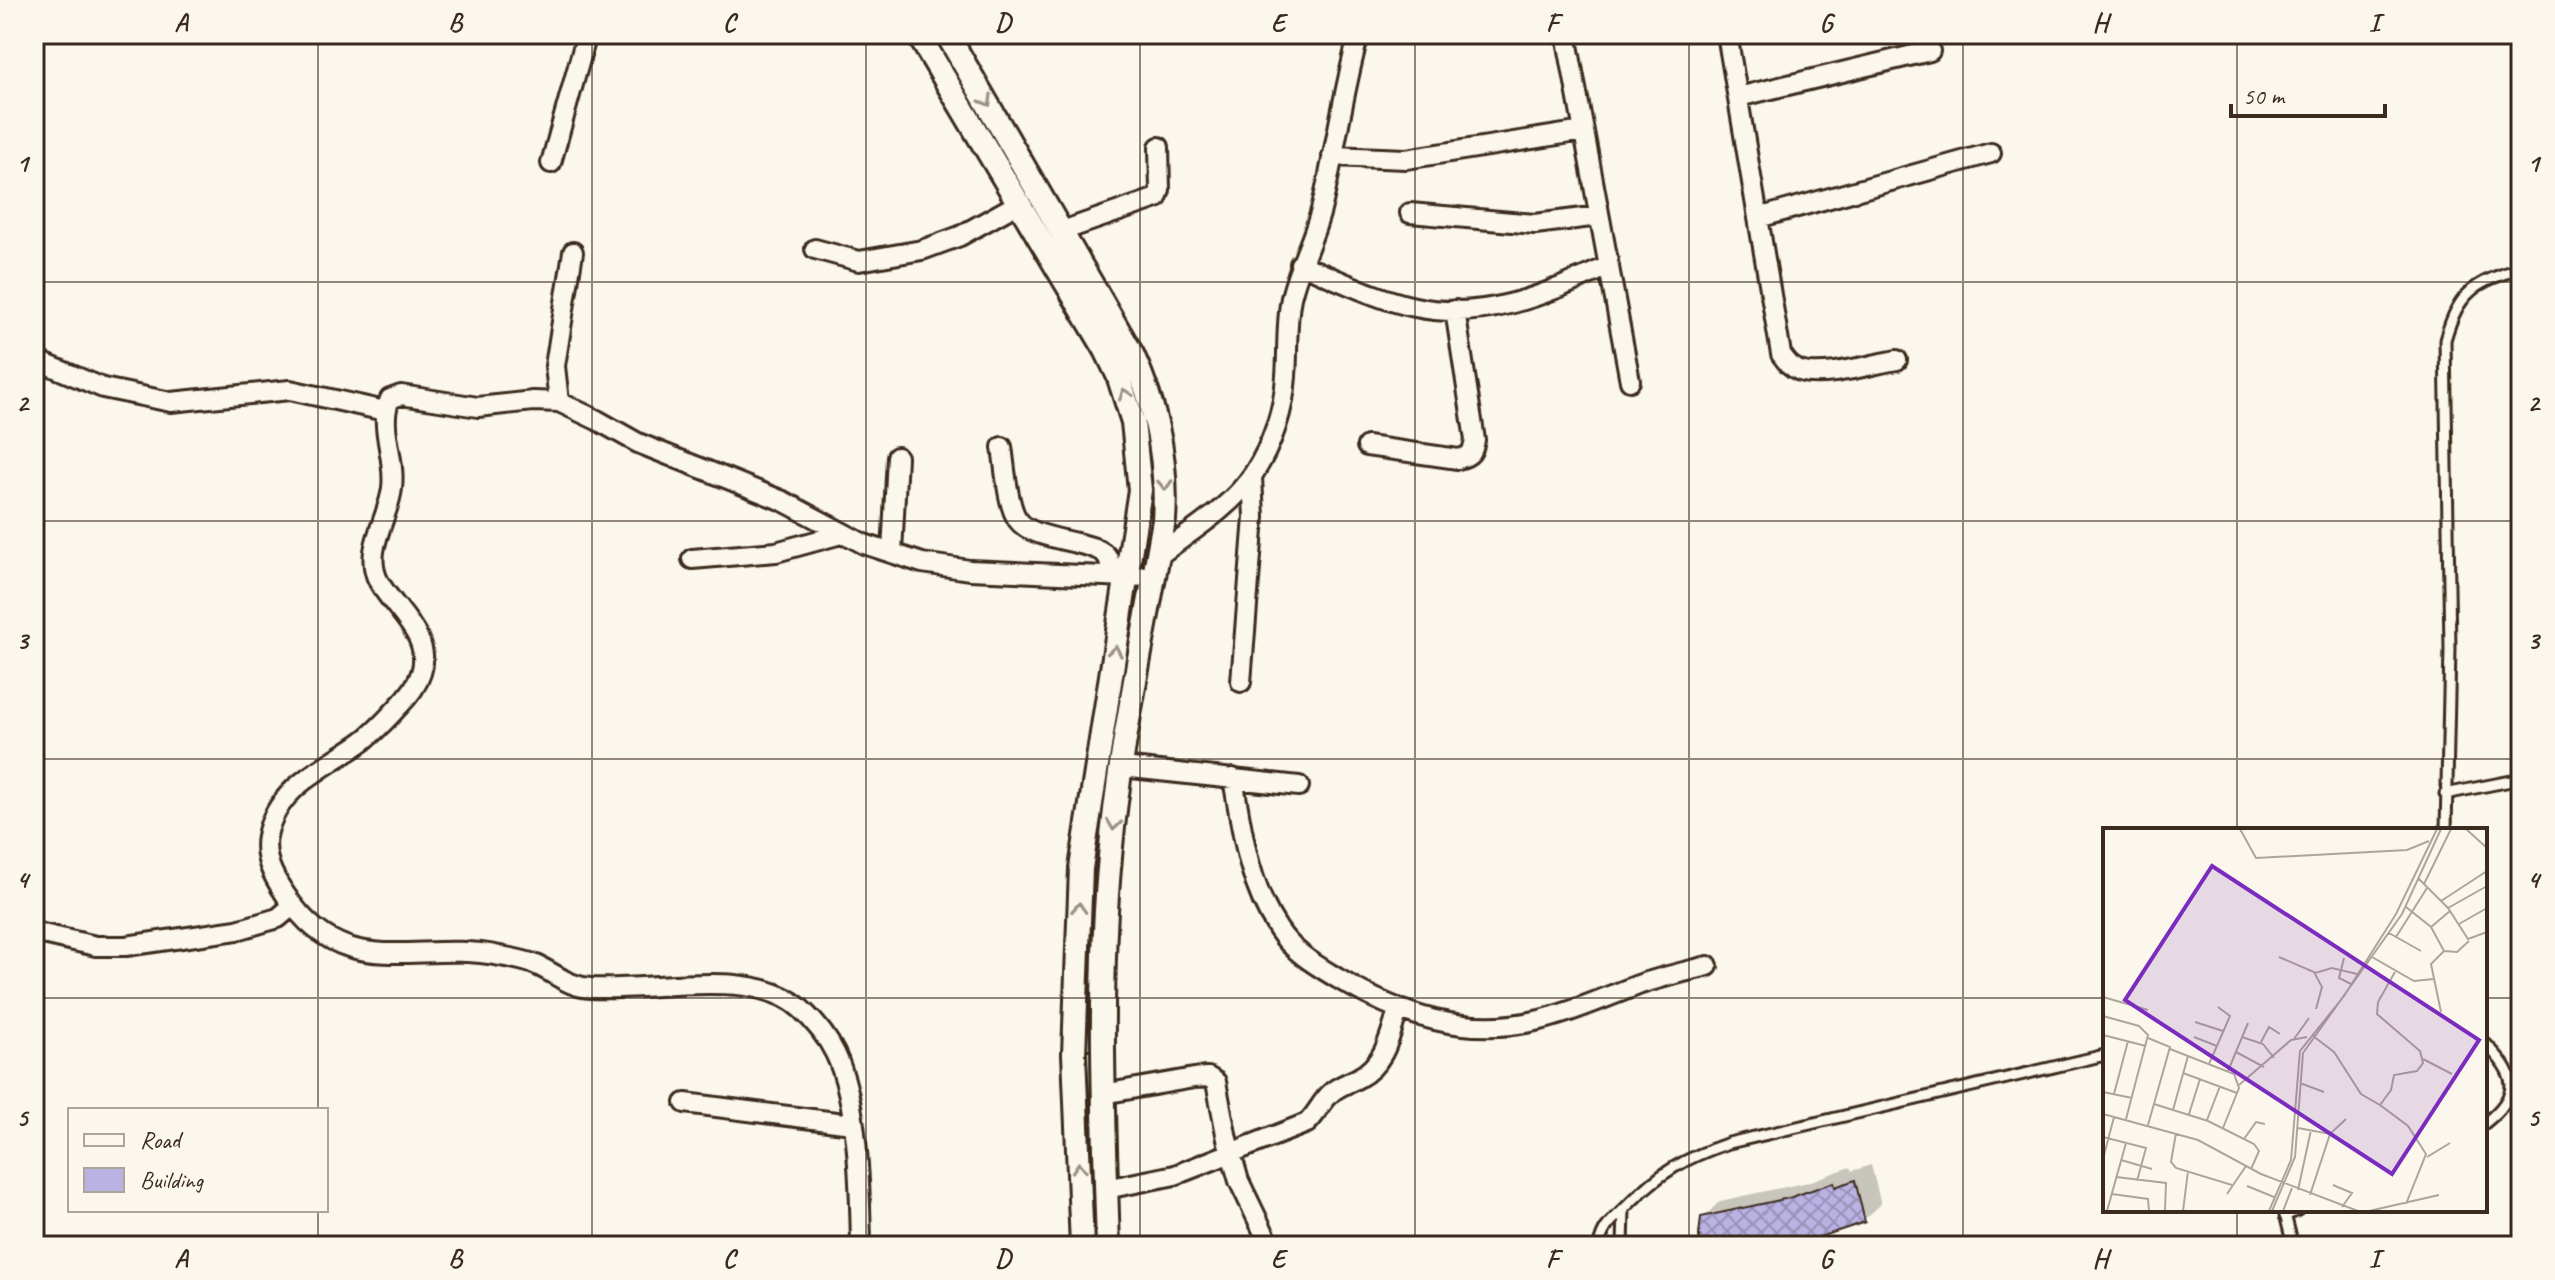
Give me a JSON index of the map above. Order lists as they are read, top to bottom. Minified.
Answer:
{"legend":["Road","Building"],"scale_bar":"50 m","grid":{"columns":["A","B","C","D","E","F","G","H","I"],"rows":["1","2","3","4","5"]}}
